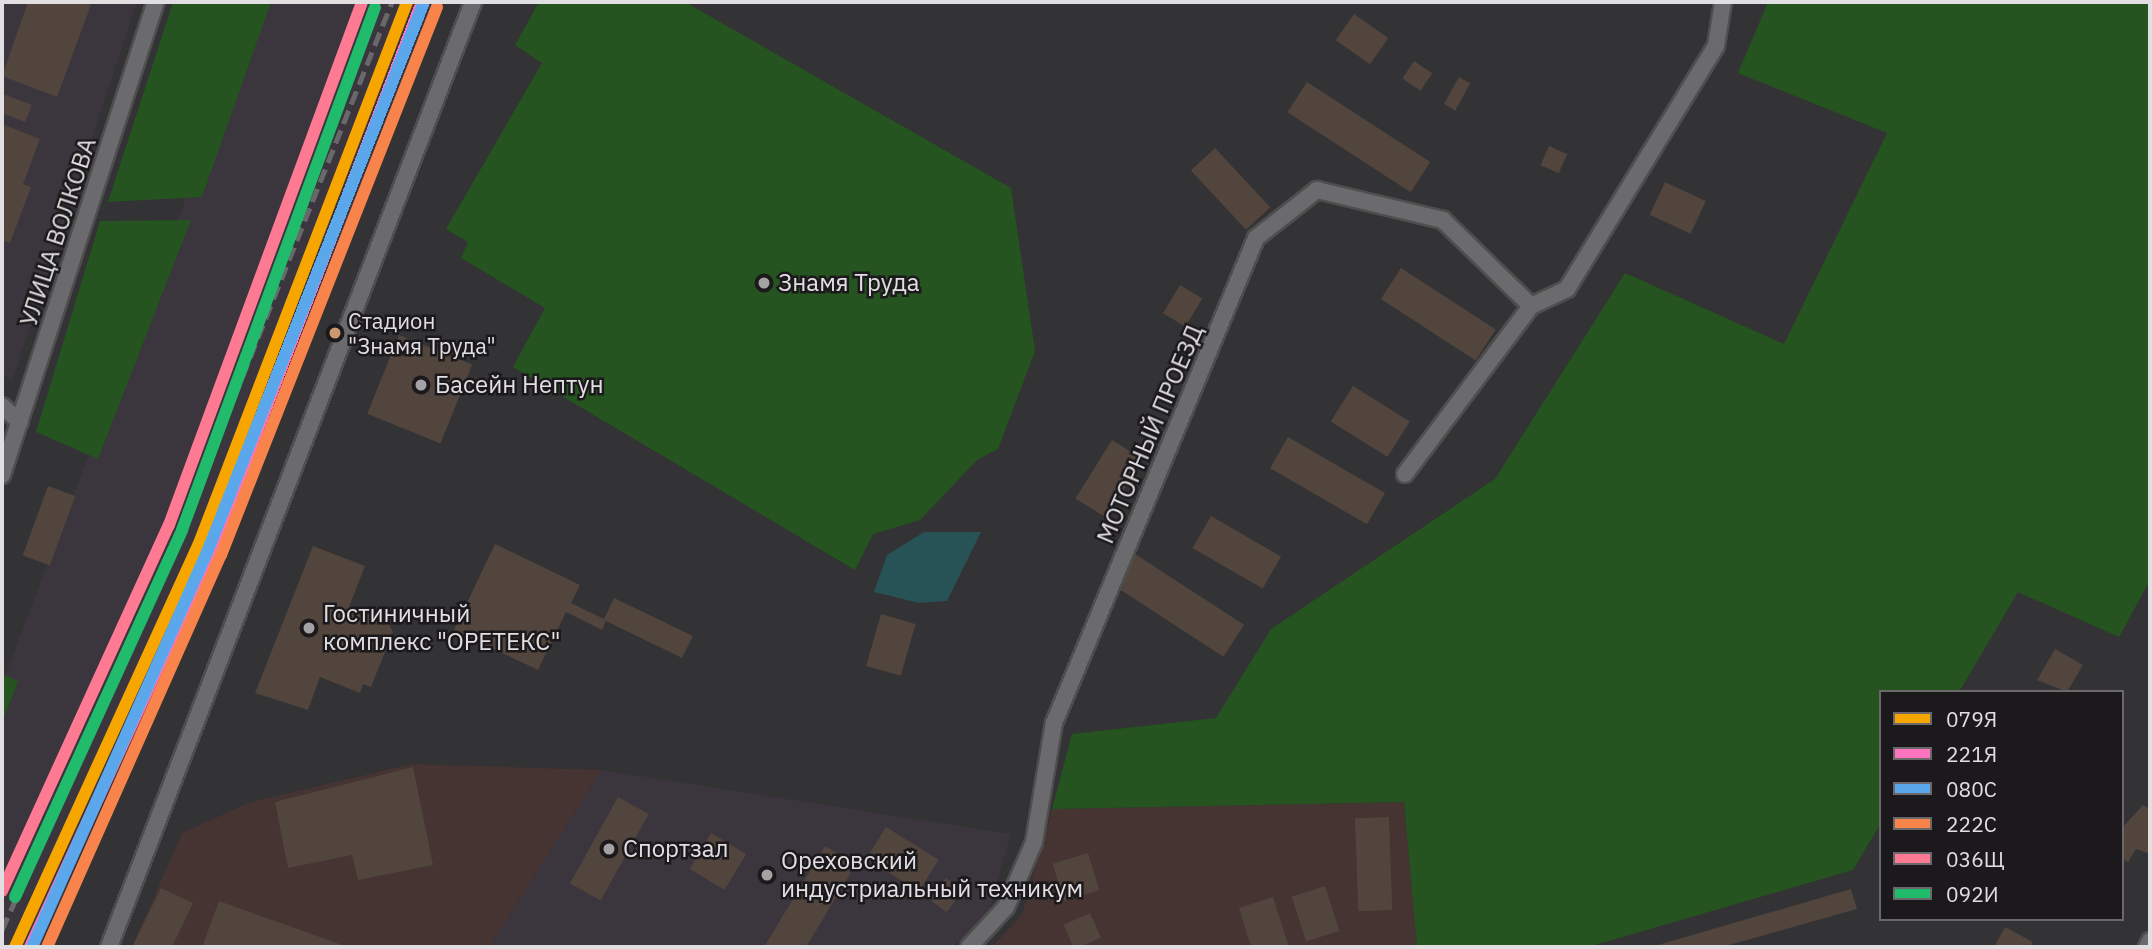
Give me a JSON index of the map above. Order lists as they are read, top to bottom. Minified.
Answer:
{"streets":{"street":["УЛИЦА ВОЛКОВА","МОТОРНЫЙ ПРОЕЗД"]},"places":["Знамя Труда","Стадион \"Знамя Труда\"","Басейн Нептун","Гостиничный комплекс \"ОРЕТЕКС\"","Спортзал","Ореховский индустриальный техникум"],"lines":["transit line 079Я","transit line 080С","transit line 036Щ","transit line 221Я","transit line 222С","transit line 092И"],"legend":["079Я","221Я","080С","222С","036Щ","092И"]}
